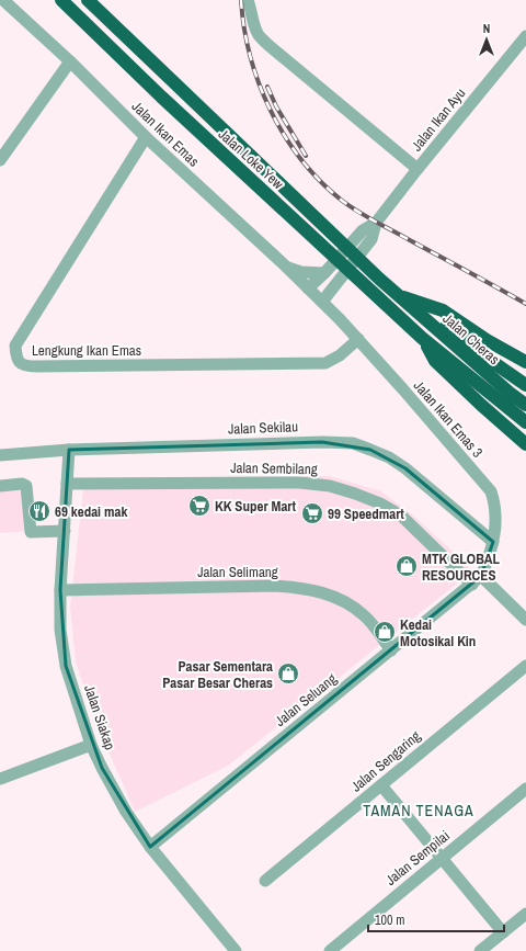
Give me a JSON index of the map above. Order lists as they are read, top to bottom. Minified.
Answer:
{"streets":{"highway":["Jalan Loke Yew","Jalan Cheras"],"street":["Jalan Ikan Ayu","Jalan Ikan Emas","Lengkung Ikan Emas","Jalan Ikan Emas 3","Jalan Sekilau","Jalan Sembilang","Jalan Selimang","Jalan Seluang","Jalan Siakap","Jalan Sengaring","Jalan Sempilai"]},"crossings":[["Jalan Ikan Ayu","Jalan Ikan Emas"],["Jalan Ikan Ayu","Jalan Ikan Emas 3"],["Jalan Ikan Emas","Lengkung Ikan Emas"],["Jalan Ikan Emas","Jalan Ikan Emas 3"],["Jalan Loke Yew","Jalan Cheras"],["Lengkung Ikan Emas","Jalan Ikan Emas 3"],["Jalan Ikan Emas 3","Jalan Sekilau"],["Jalan Ikan Emas 3","Jalan Sembilang"],["Jalan Ikan Emas 3","Jalan Seluang"],["Jalan Sekilau","Jalan Siakap"],["Jalan Sembilang","Jalan Seluang"],["Jalan Sembilang","Jalan Siakap"],["Jalan Selimang","Jalan Seluang"],["Jalan Selimang","Jalan Siakap"],["Jalan Seluang","Jalan Siakap"]],"districts":["TAMAN TENAGA"],"places":{"supermarket":["KK Super Mart","99 Speedmart"],"restaurant":["69 kedai mak"],"shop":["MTK GLOBAL RESOURCES","Kedai Motosikal Kin","Pasar Sementara Pasar Besar Cheras"]},"scale_bar":"100 m","north":"top"}
